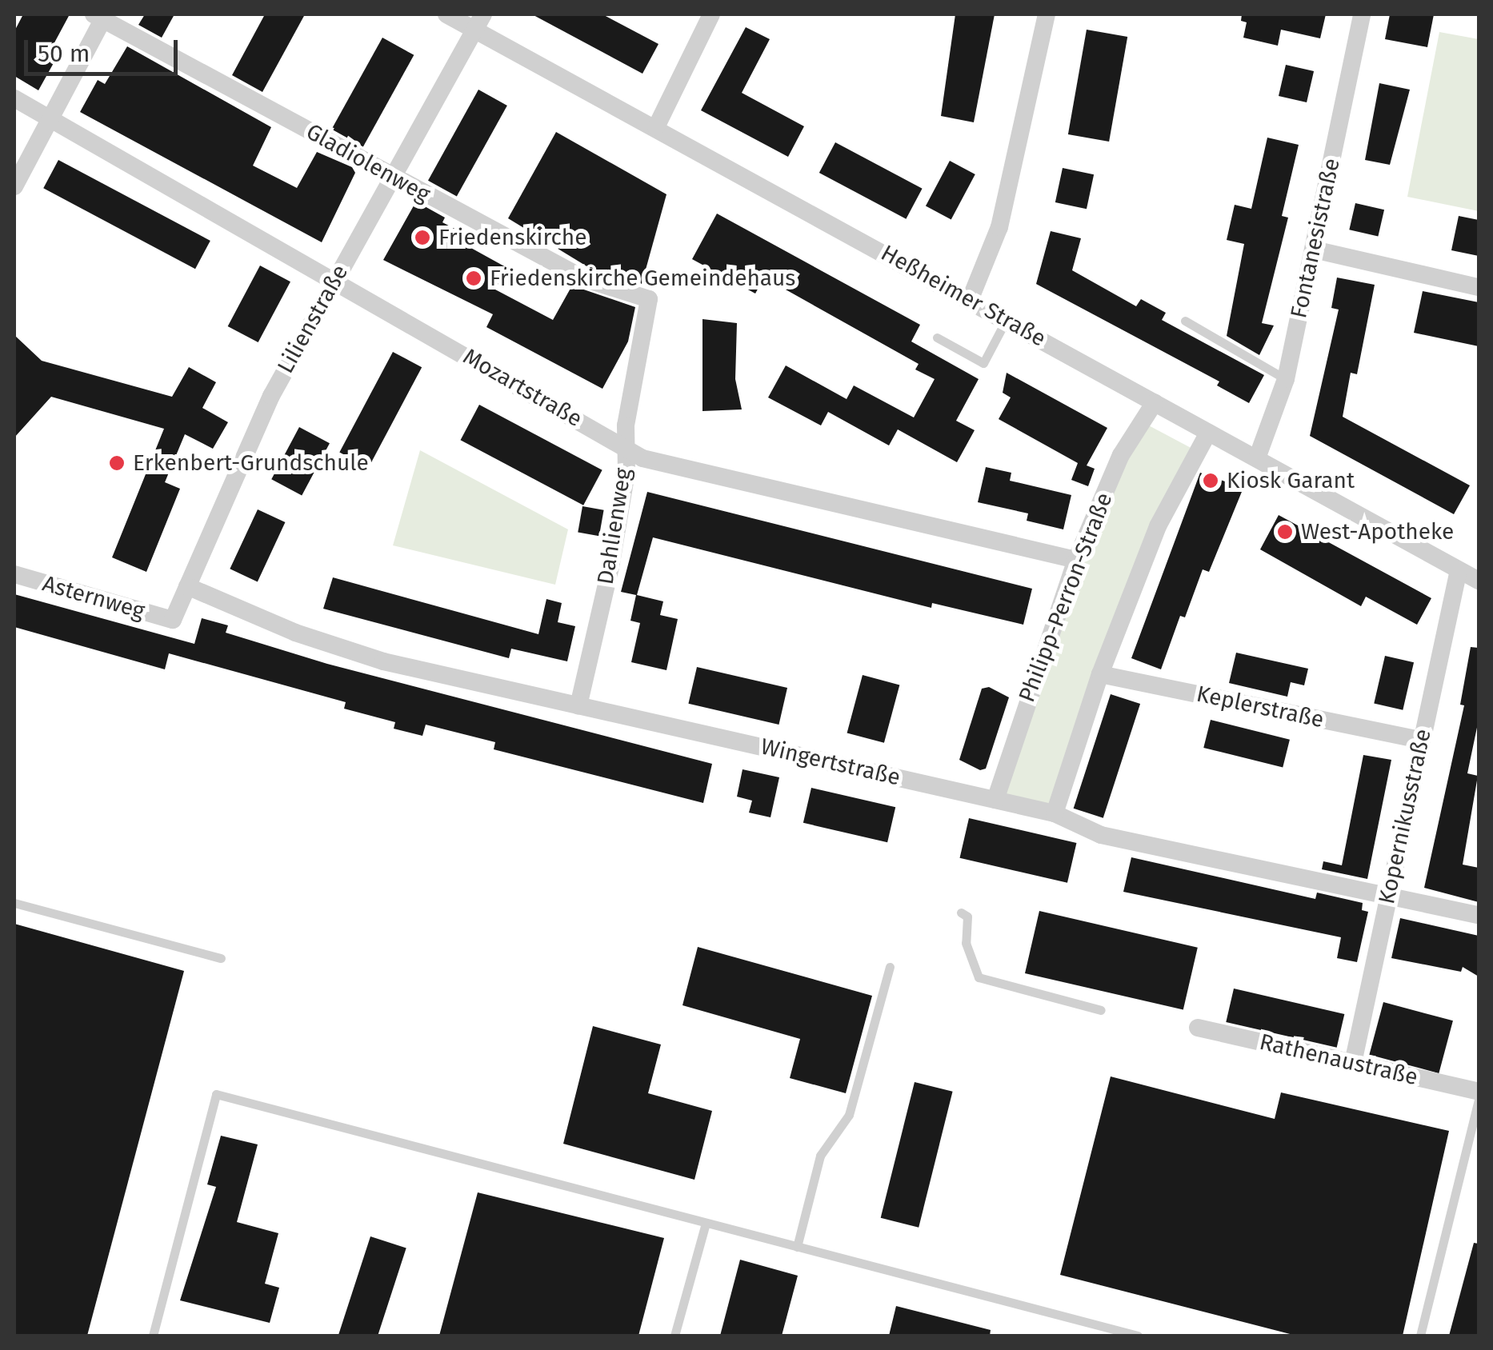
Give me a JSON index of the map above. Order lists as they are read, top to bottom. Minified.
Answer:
{"streets":{"street":["Gladiolenweg","Fontanesistraße","Heßheimer Straße","Lilienstraße","Mozartstraße","Dahlienweg","Asternweg","Philipp-Perron-Straße","Keplerstraße","Wingertstraße","Kopernikusstraße","Rathenaustraße"]},"crossings":[["Gladiolenweg","Lilienstraße"],["Gladiolenweg","Dahlienweg"],["Fontanesistraße","Heßheimer Straße"],["Heßheimer Straße","Lilienstraße"],["Heßheimer Straße","Philipp-Perron-Straße"],["Heßheimer Straße","Kopernikusstraße"],["Lilienstraße","Mozartstraße"],["Lilienstraße","Asternweg"],["Lilienstraße","Wingertstraße"],["Mozartstraße","Dahlienweg"],["Mozartstraße","Philipp-Perron-Straße"],["Dahlienweg","Wingertstraße"],["Philipp-Perron-Straße","Wingertstraße"],["Keplerstraße","Kopernikusstraße"],["Wingertstraße","Kopernikusstraße"],["Kopernikusstraße","Rathenaustraße"]],"places":["Friedenskirche","Friedenskirche Gemeindehaus","Erkenbert-Grundschule","Kiosk Garant","West-Apotheke"],"scale_bar":"50 m"}
